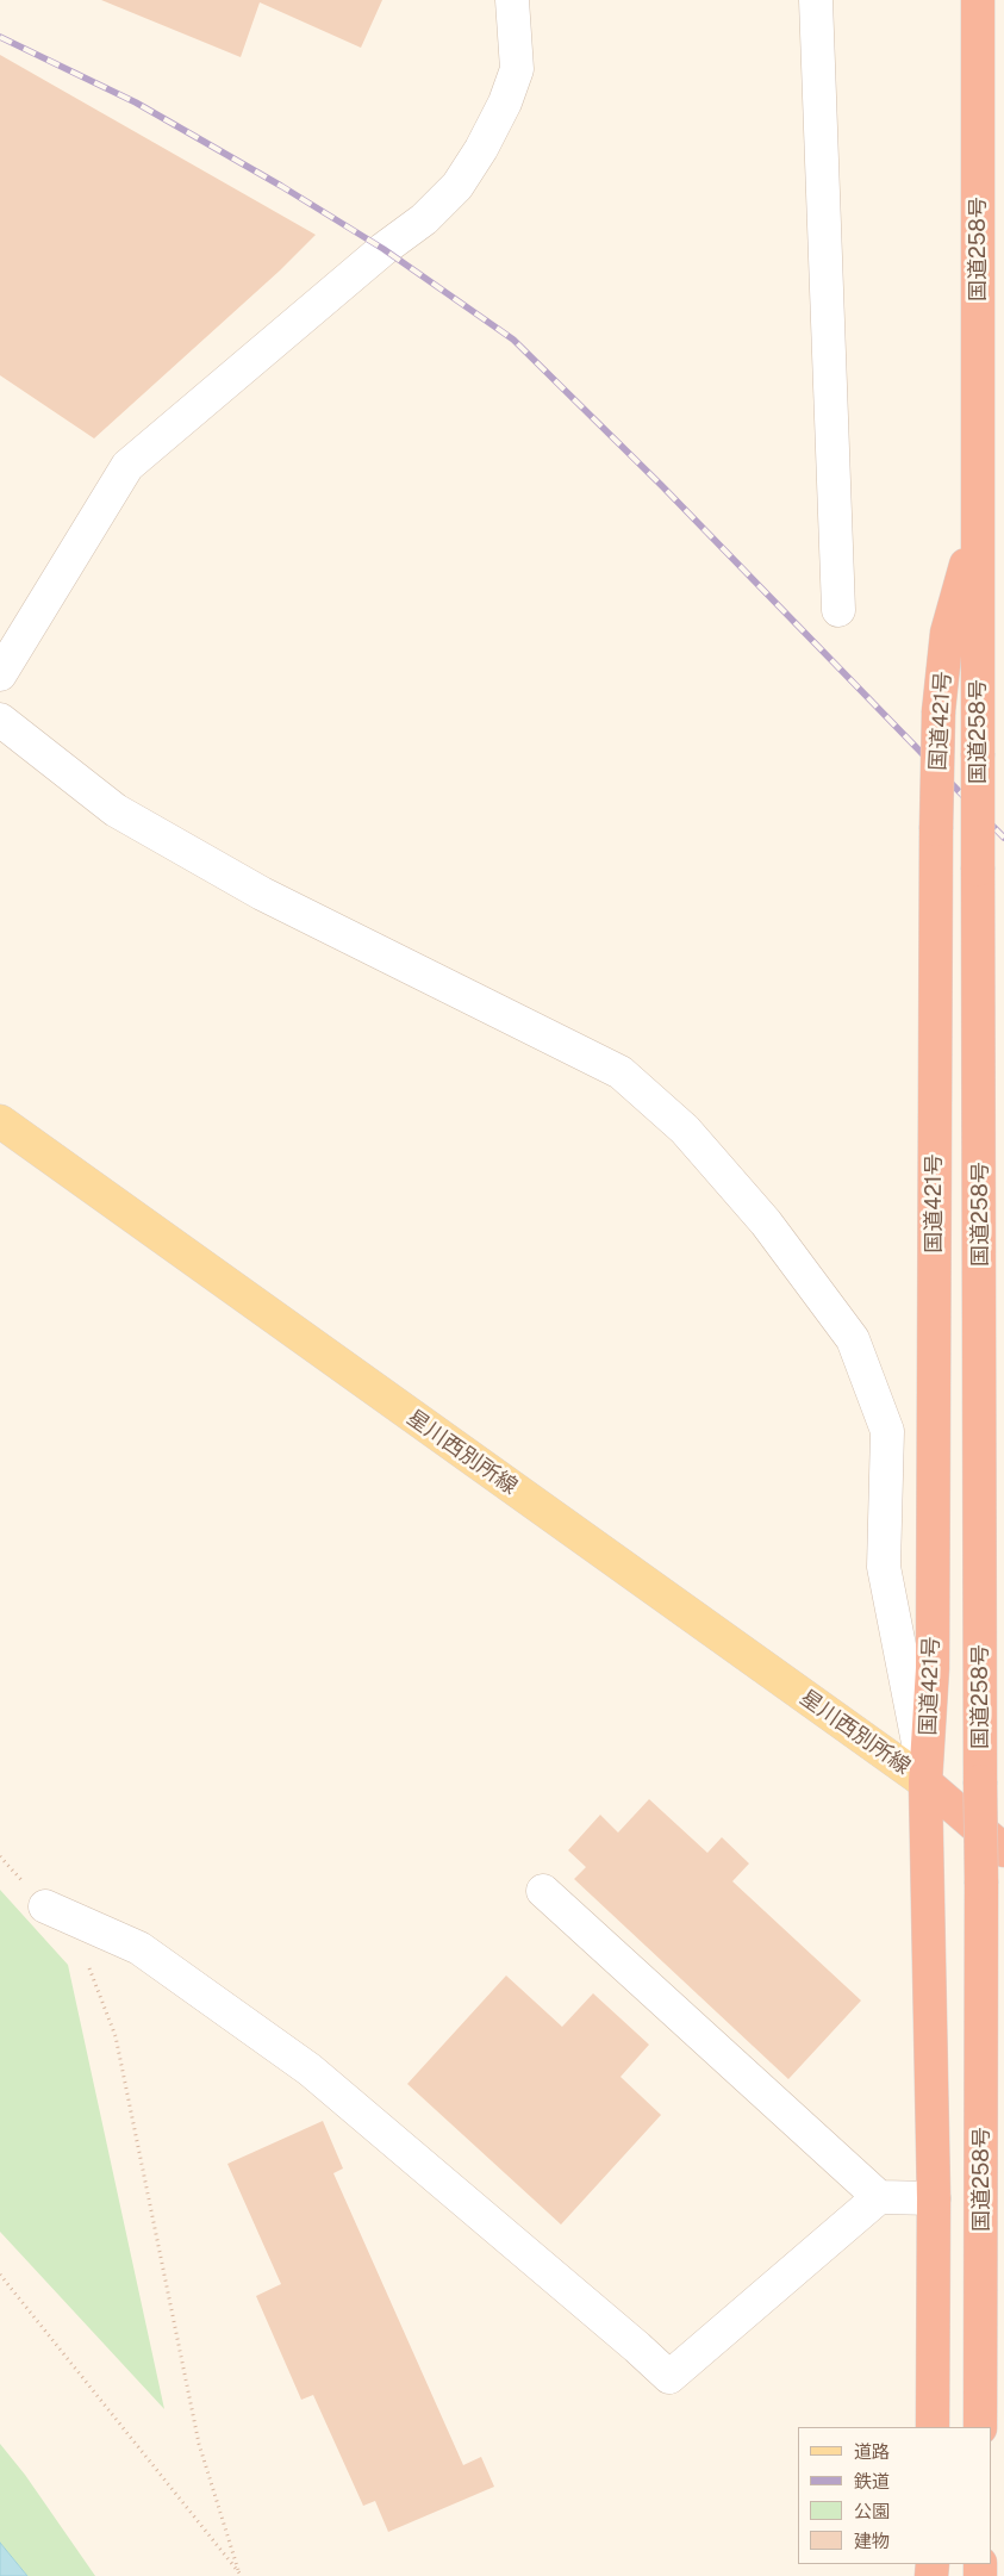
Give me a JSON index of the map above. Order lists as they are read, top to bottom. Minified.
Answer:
{"streets":{"highway":["国道258号","国道421号"],"main road":["星川西別所線"]},"crossings":[["国道258号","国道421号"],["国道421号","星川西別所線"]],"legend":["道路","鉄道","公園","建物"]}
